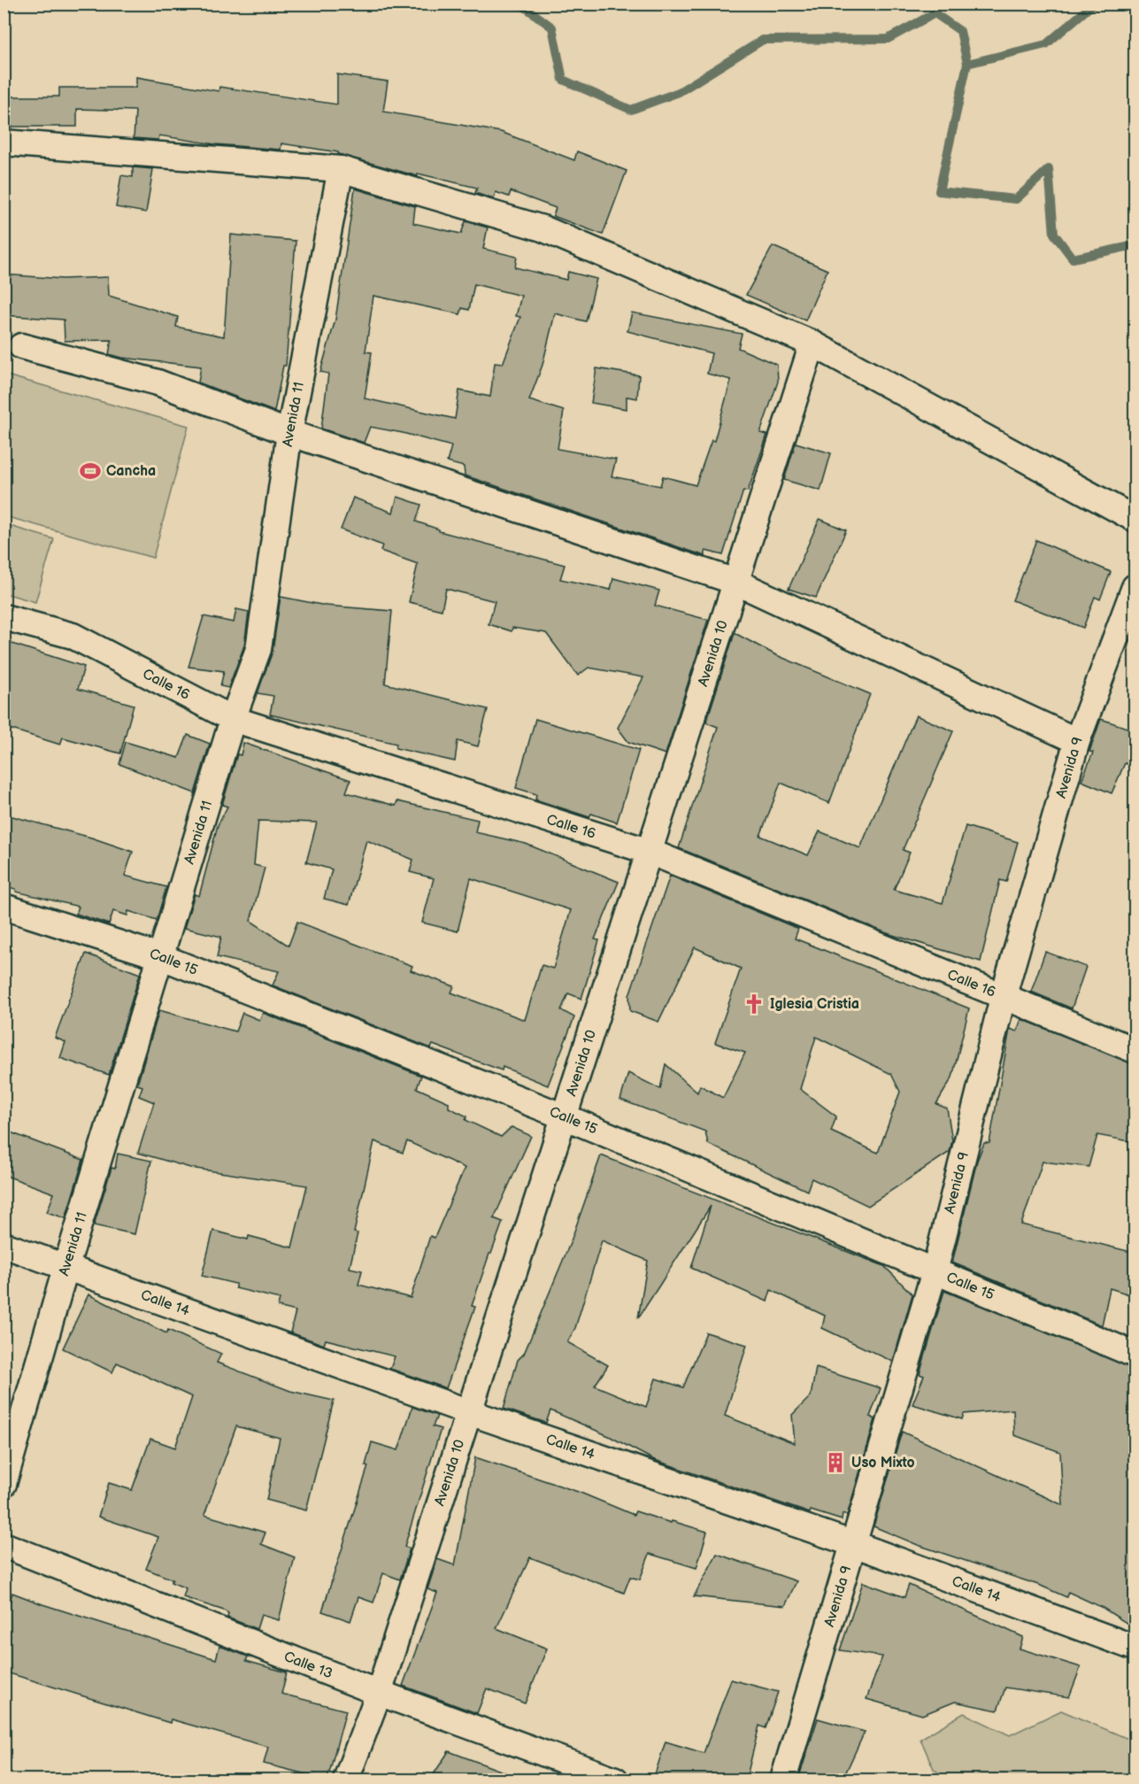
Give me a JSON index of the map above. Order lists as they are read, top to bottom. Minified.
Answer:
{"streets":{"street":["Avenida 11","Avenida 10","Calle 16","Avenida 9","Calle 15","Calle 14","Calle 13"]},"crossings":[["Avenida 11","Calle 16"],["Avenida 11","Calle 15"],["Avenida 11","Calle 14"],["Avenida 10","Calle 16"],["Avenida 10","Calle 15"],["Avenida 10","Calle 14"],["Avenida 10","Calle 13"],["Calle 16","Avenida 9"],["Avenida 9","Calle 15"],["Avenida 9","Calle 14"]],"places":{"sports":["Cancha"],"church":["Iglesia Cristia"],"building":["Uso Mixto"]}}
